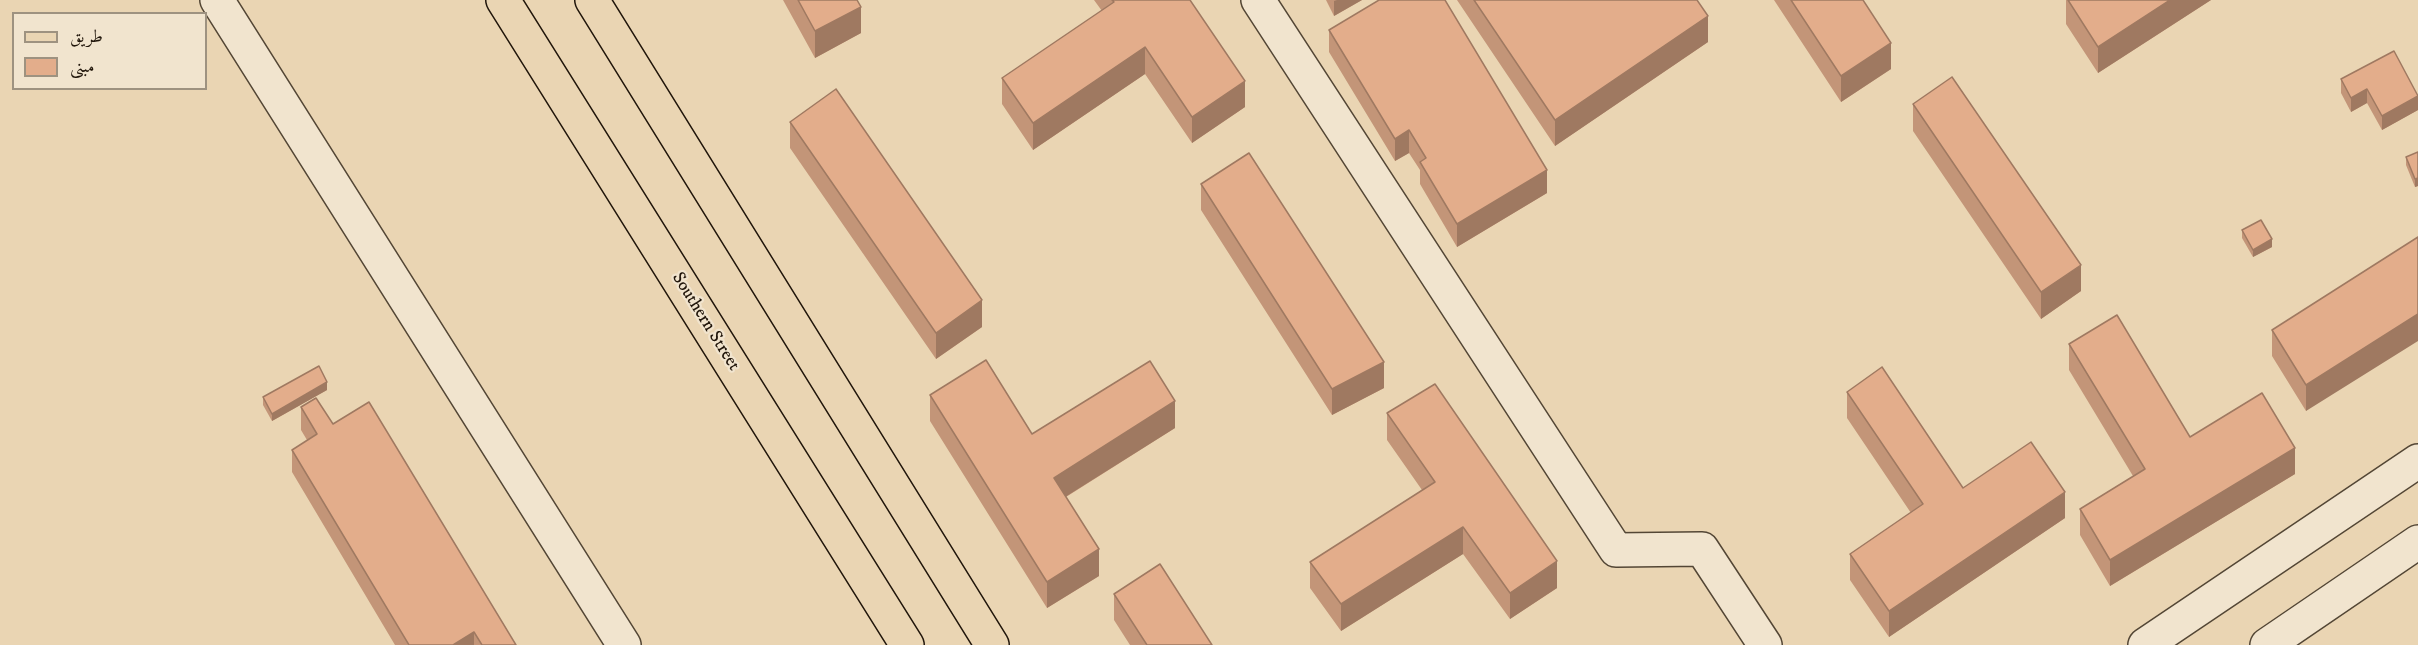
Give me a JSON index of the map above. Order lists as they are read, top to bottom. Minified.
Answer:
{"streets":{"main road":["Southern Street"]},"legend":["طريق","مبنى"]}
